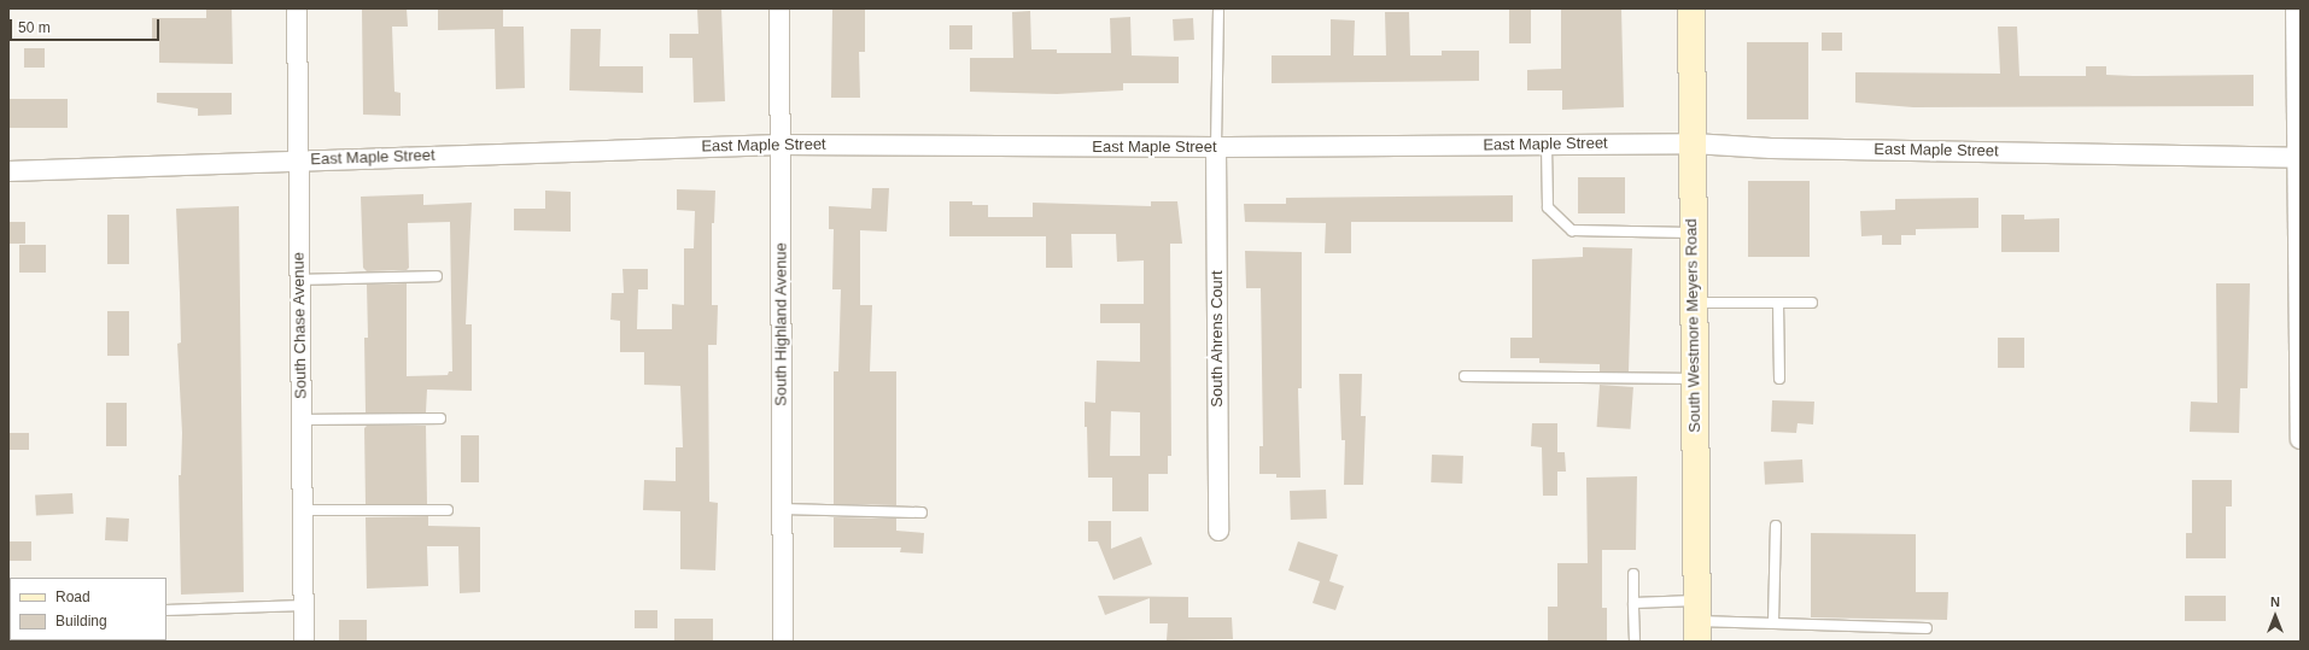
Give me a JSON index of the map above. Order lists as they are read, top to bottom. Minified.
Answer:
{"streets":{"street":["East Maple Street","South Highland Avenue","South Chase Avenue","South Westmore Meyers Road","South Ahrens Court"]},"crossings":[["East Maple Street","South Highland Avenue"],["East Maple Street","South Chase Avenue"],["East Maple Street","South Westmore Meyers Road"],["East Maple Street","South Ahrens Court"]],"legend":["Road","Building"],"scale_bar":"50 m","north":"top"}
